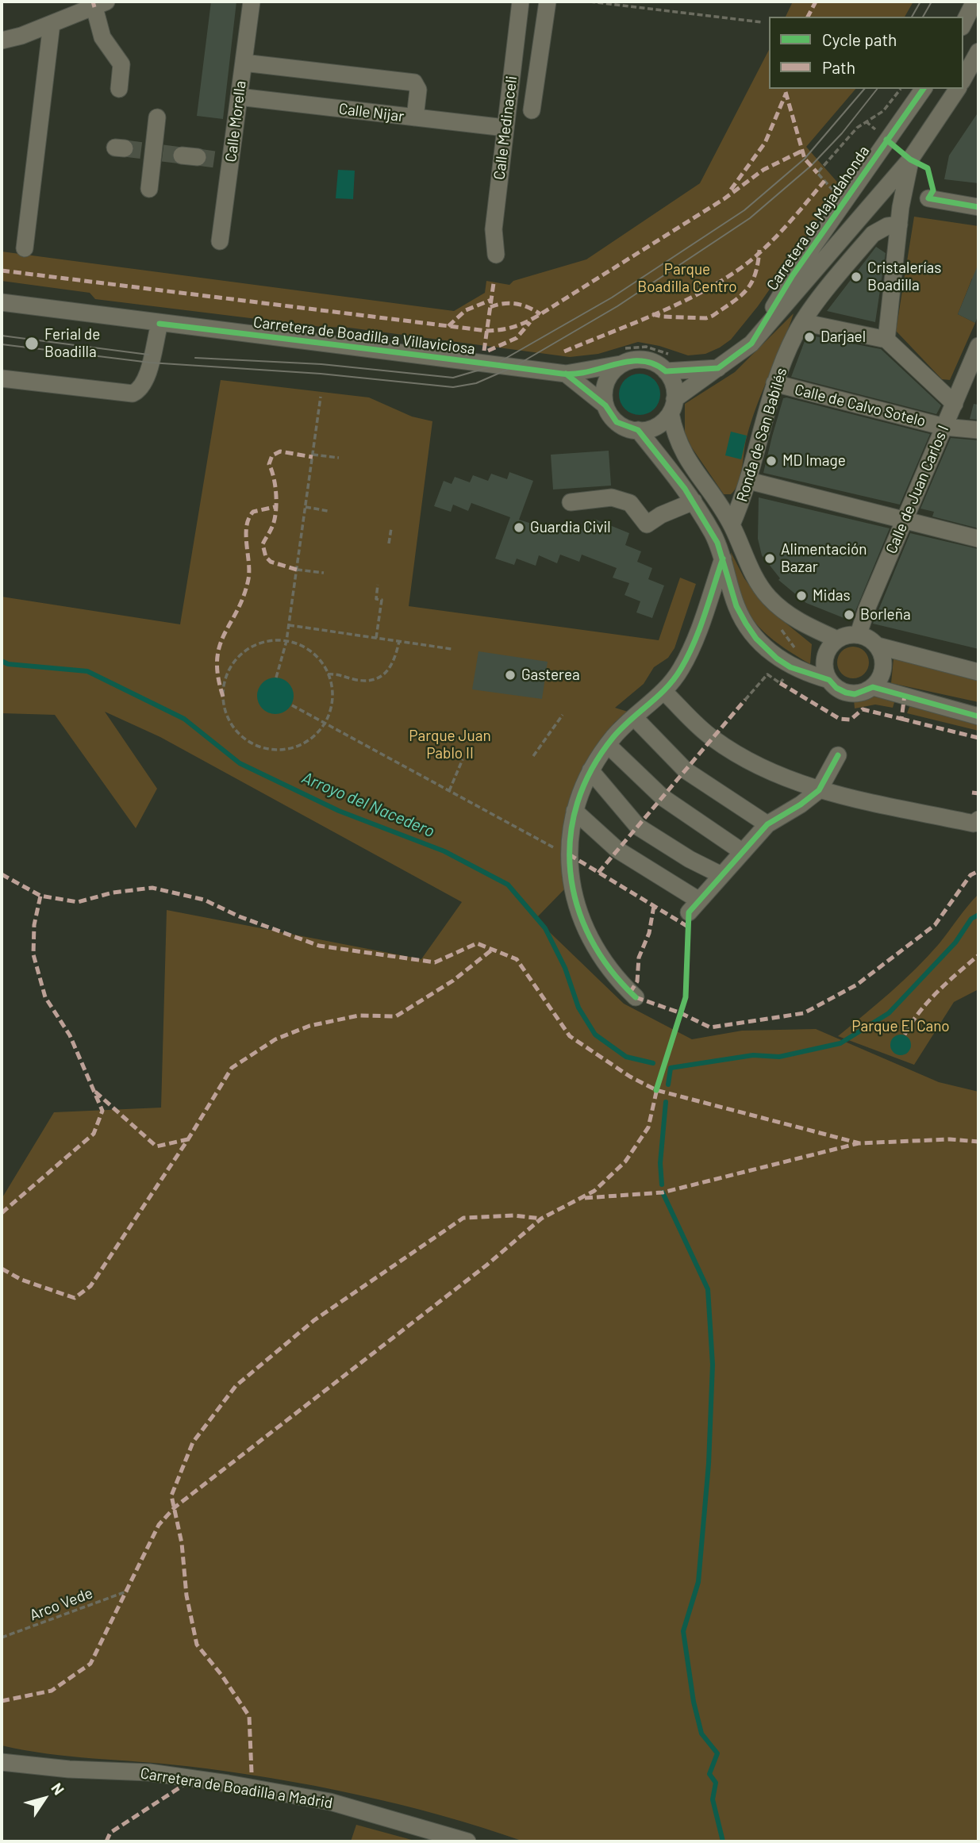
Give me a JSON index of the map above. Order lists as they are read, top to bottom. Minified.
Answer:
{"streets":{"street":["Calle Nijar","Calle Morella","Calle Medinaceli","Carretera de Majadahonda","Carretera de Boadilla a Villaviciosa","Calle de Calvo Sotelo","Ronda de San Babilés","Calle de Juan Carlos I","Carretera de Boadilla a Madrid"],"path":["Arco Vede"]},"crossings":[["Calle Nijar","Calle Morella"],["Calle Nijar","Calle Medinaceli"],["Carretera de Majadahonda","Carretera de Boadilla a Villaviciosa"],["Calle de Calvo Sotelo","Ronda de San Babilés"],["Calle de Calvo Sotelo","Calle de Juan Carlos I"]],"water":["Arroyo del Nacedero"],"parks":["Parque Boadilla Centro","Parque Juan Pablo II","Parque El Cano"],"places":["Cristalerías Boadilla","Darjael","Ferial de Boadilla","MD Image","Guardia Civil","Alimentación Bazar","Midas","Borleña","Gasterea"],"legend":["Cycle path","Path"],"north":"top right"}
